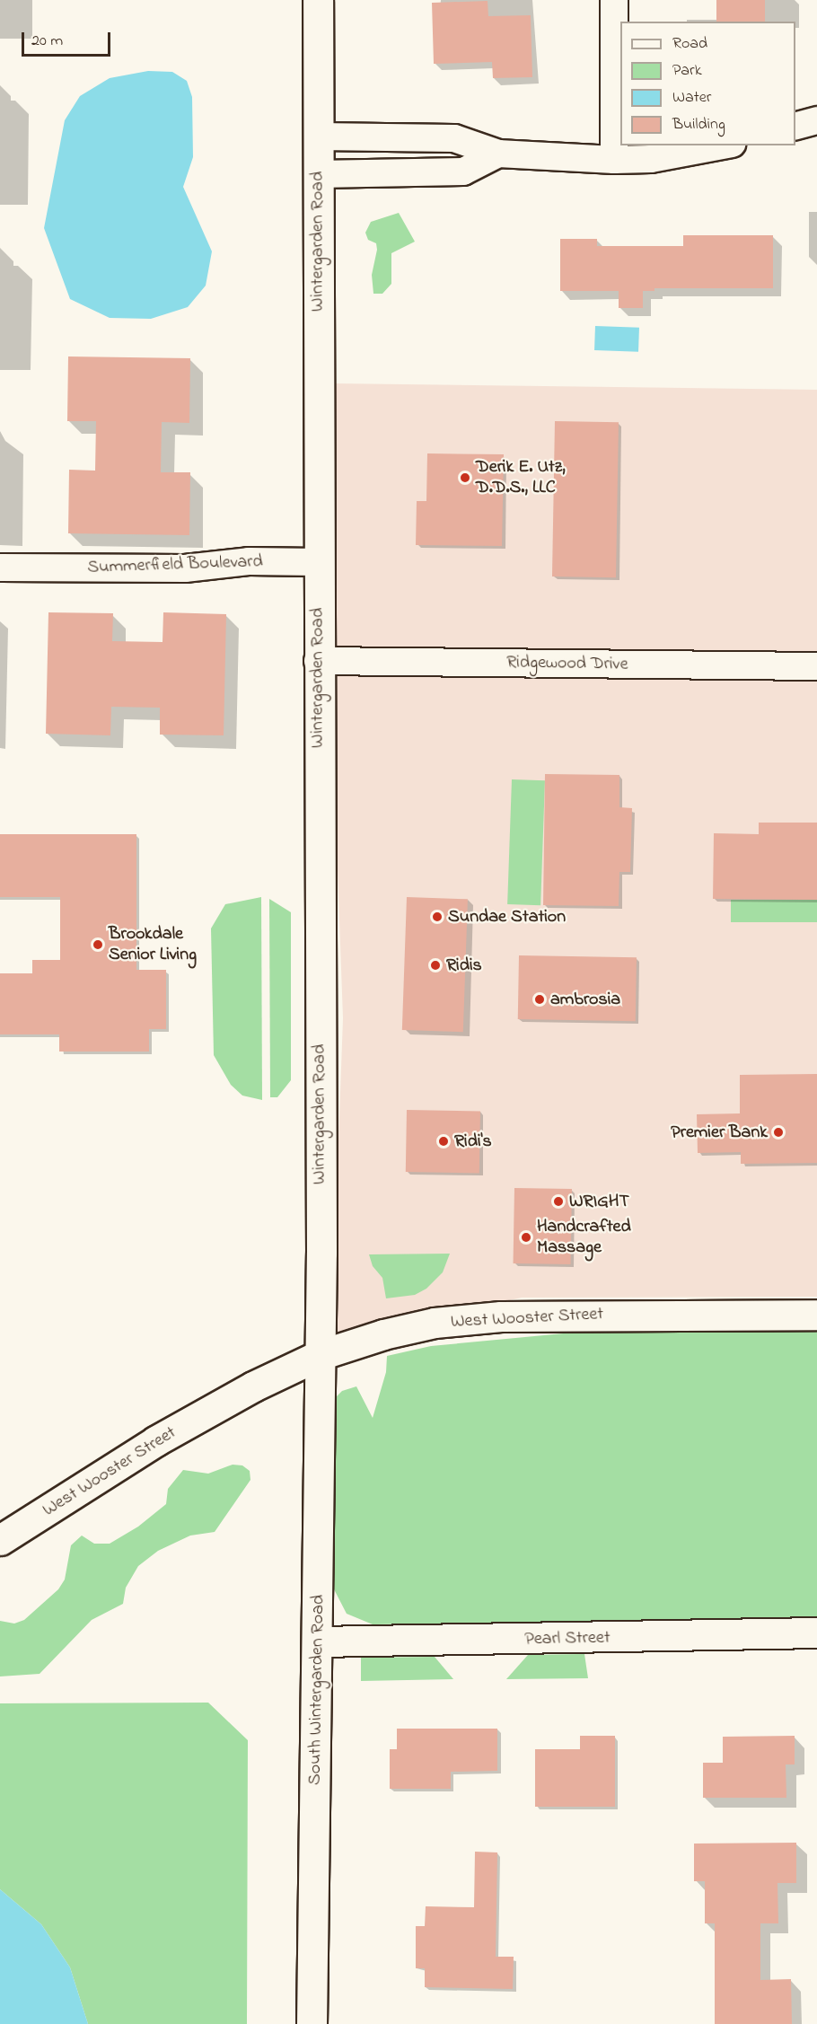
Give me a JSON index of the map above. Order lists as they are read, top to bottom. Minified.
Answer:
{"streets":{"street":["Wintergarden Road","Summerfield Boulevard","Ridgewood Drive","West Wooster Street","Pearl Street","South Wintergarden Road"]},"crossings":[["Wintergarden Road","Summerfield Boulevard"],["Wintergarden Road","Ridgewood Drive"],["Wintergarden Road","West Wooster Street"],["Wintergarden Road","South Wintergarden Road"],["West Wooster Street","South Wintergarden Road"],["Pearl Street","South Wintergarden Road"]],"places":["Derik E. Utz, D.D.S., LLC","Sundae Station","Brookdale Senior Living","Ridis","ambrosia","Premier Bank","Ridi's","WRIGHT","Handcrafted Massage"],"legend":["Road","Park","Water","Building"],"scale_bar":"20 m"}
